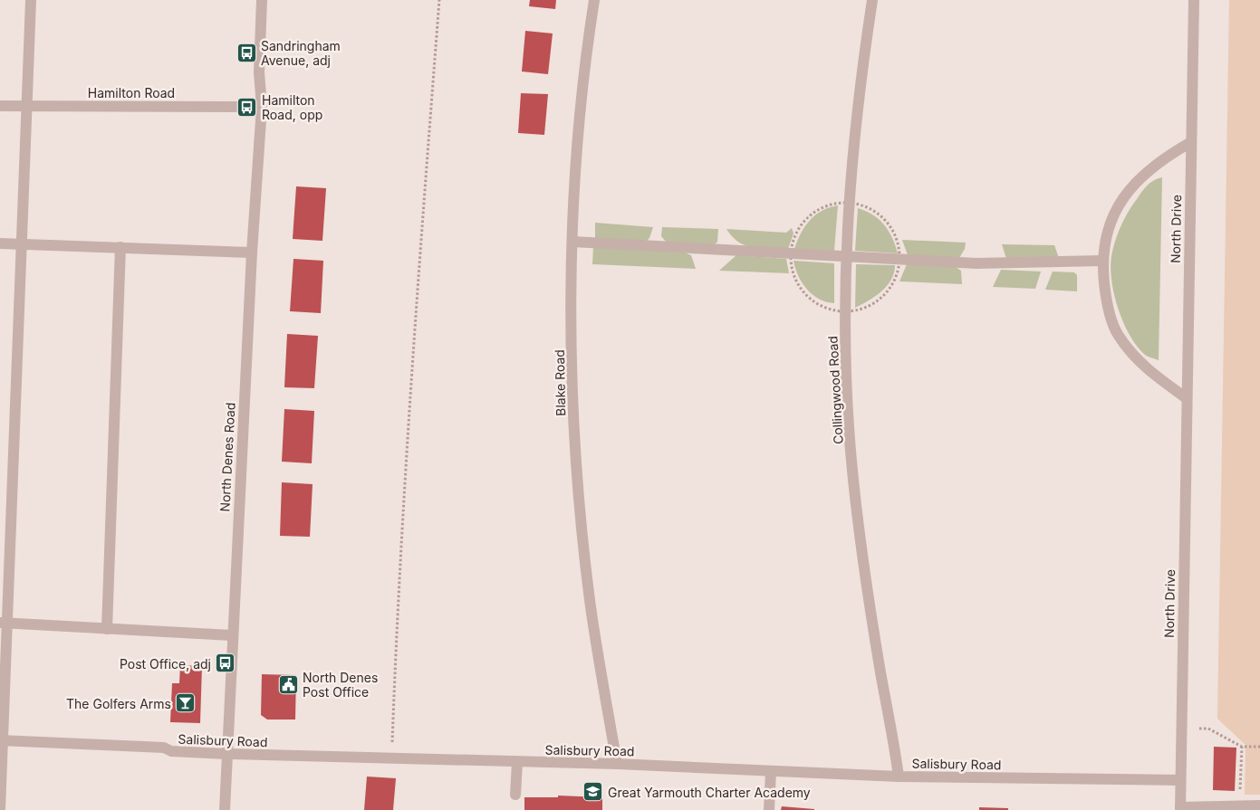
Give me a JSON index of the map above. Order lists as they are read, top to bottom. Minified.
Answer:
{"streets":{"street":["Hamilton Road","North Drive","Blake Road","Collingwood Road","North Denes Road","Salisbury Road"]},"crossings":[["Hamilton Road","North Denes Road"],["North Drive","Salisbury Road"],["Blake Road","Salisbury Road"],["Collingwood Road","Salisbury Road"],["North Denes Road","Salisbury Road"]],"places":{"bus stop":["Sandringham Avenue, adj","Hamilton Road, opp","Post Office, adj"],"public building":["North Denes Post Office"],"bar":["The Golfers Arms"],"school or university":["Great Yarmouth Charter Academy"]}}
